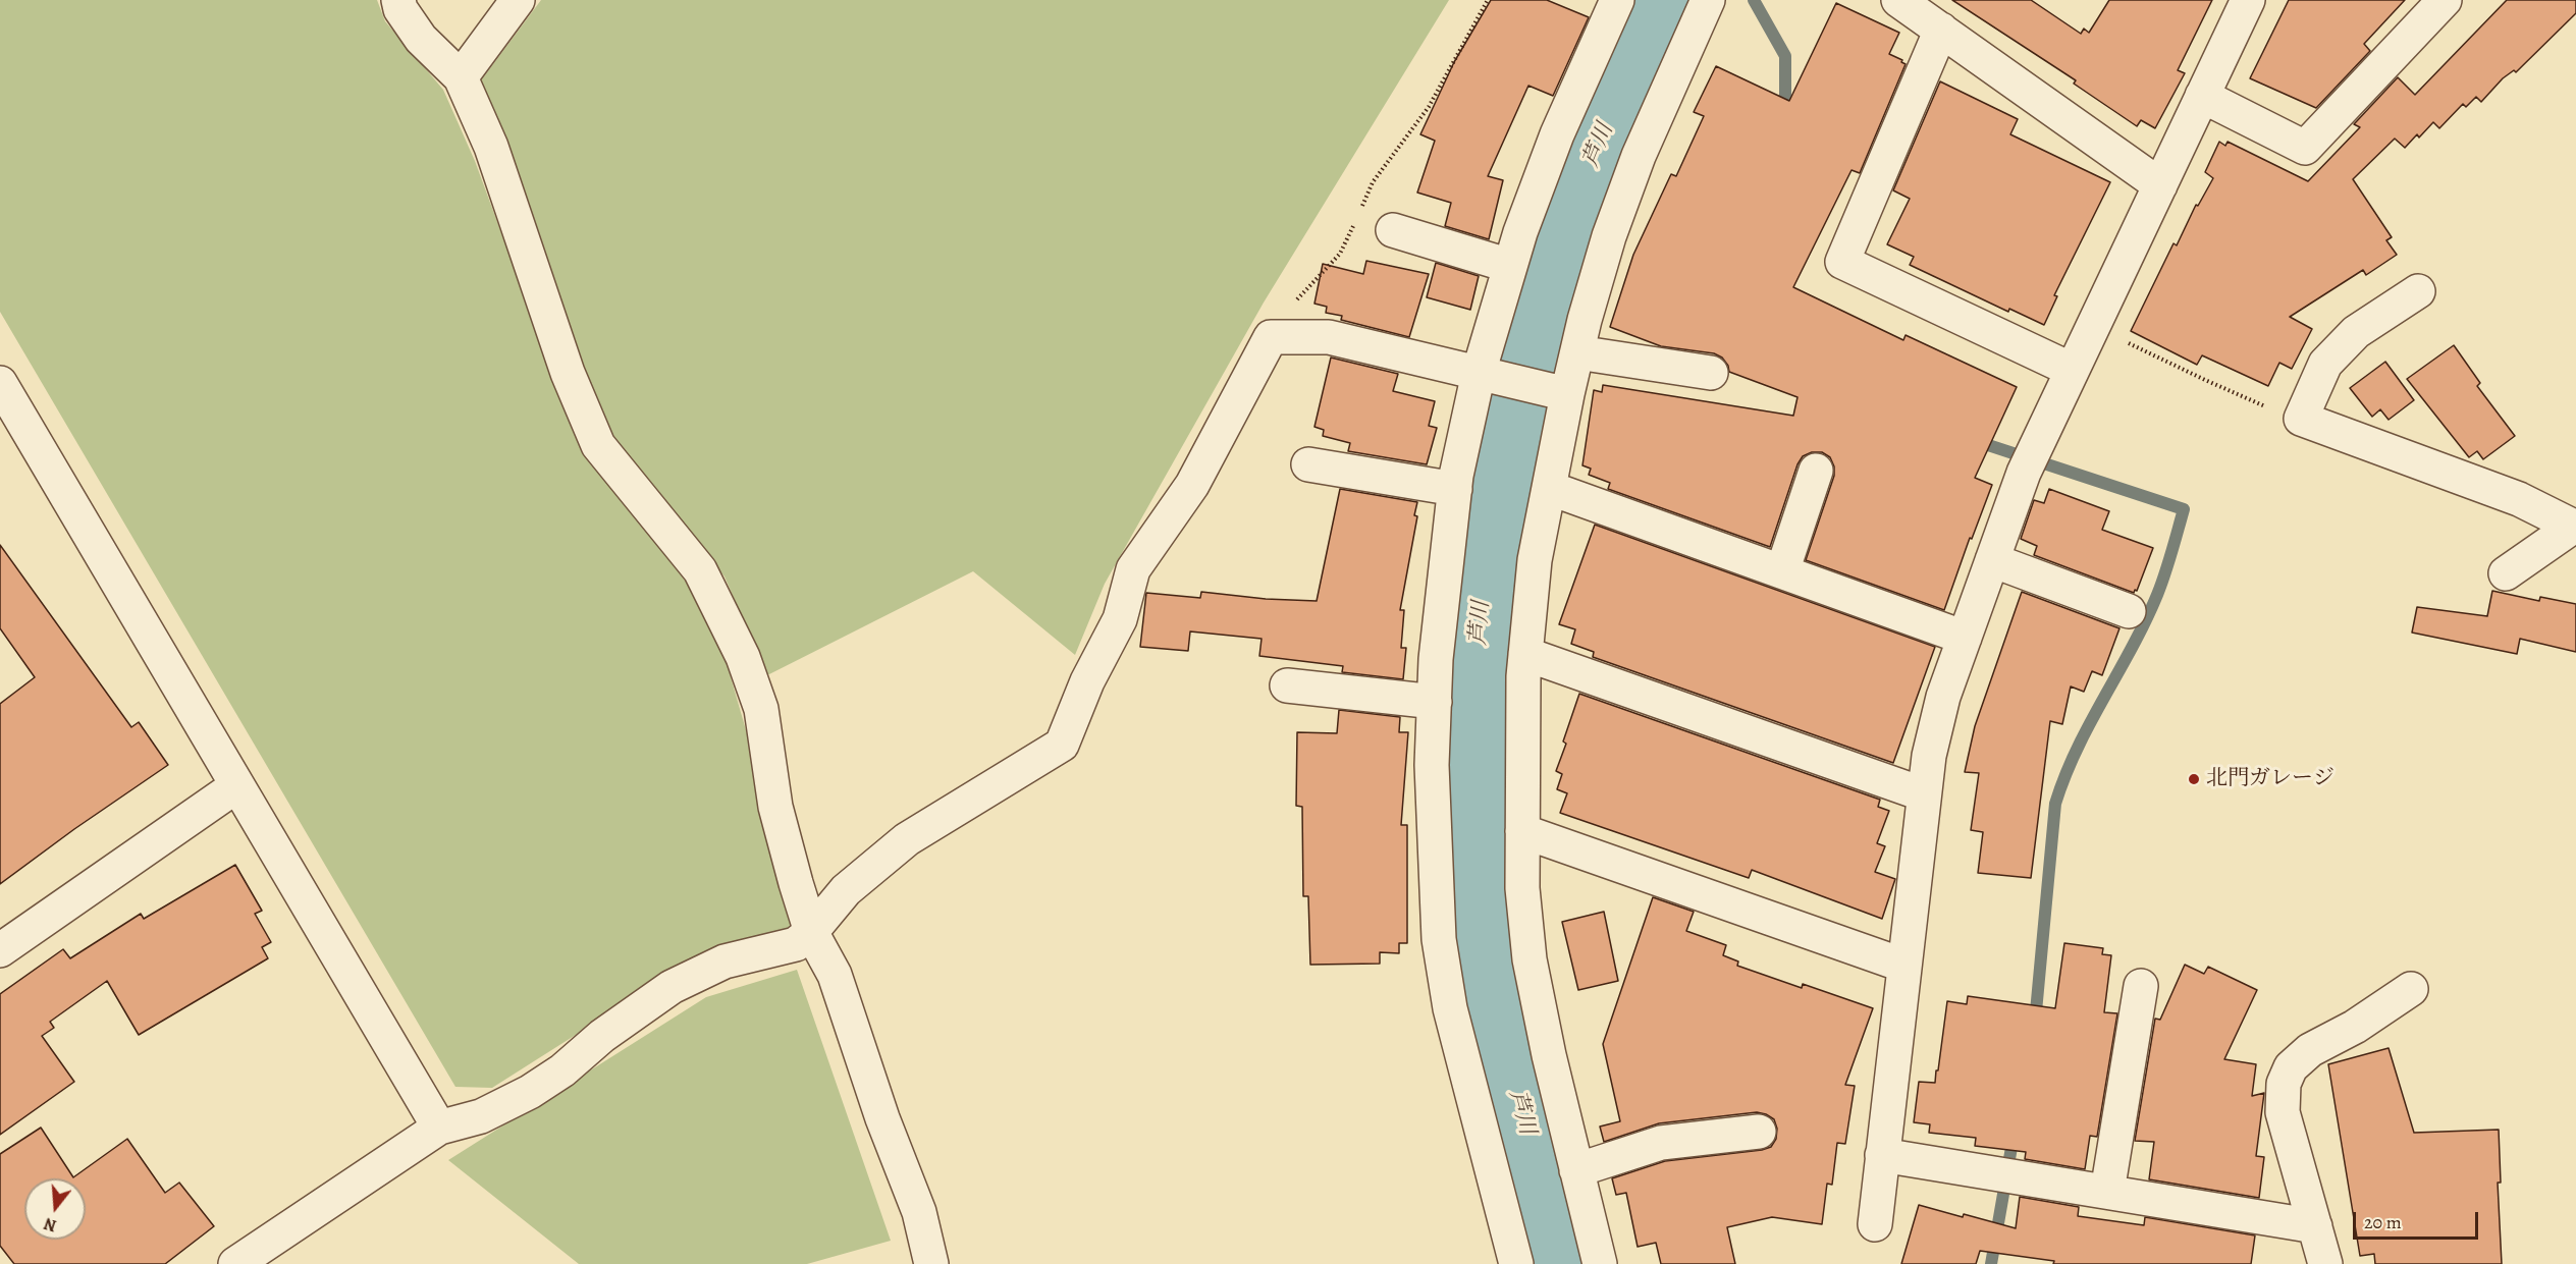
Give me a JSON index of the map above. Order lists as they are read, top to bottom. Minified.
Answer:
{"water":["芦川"],"places":["北門ガレージ"],"scale_bar":"20 m","north":"bottom"}
